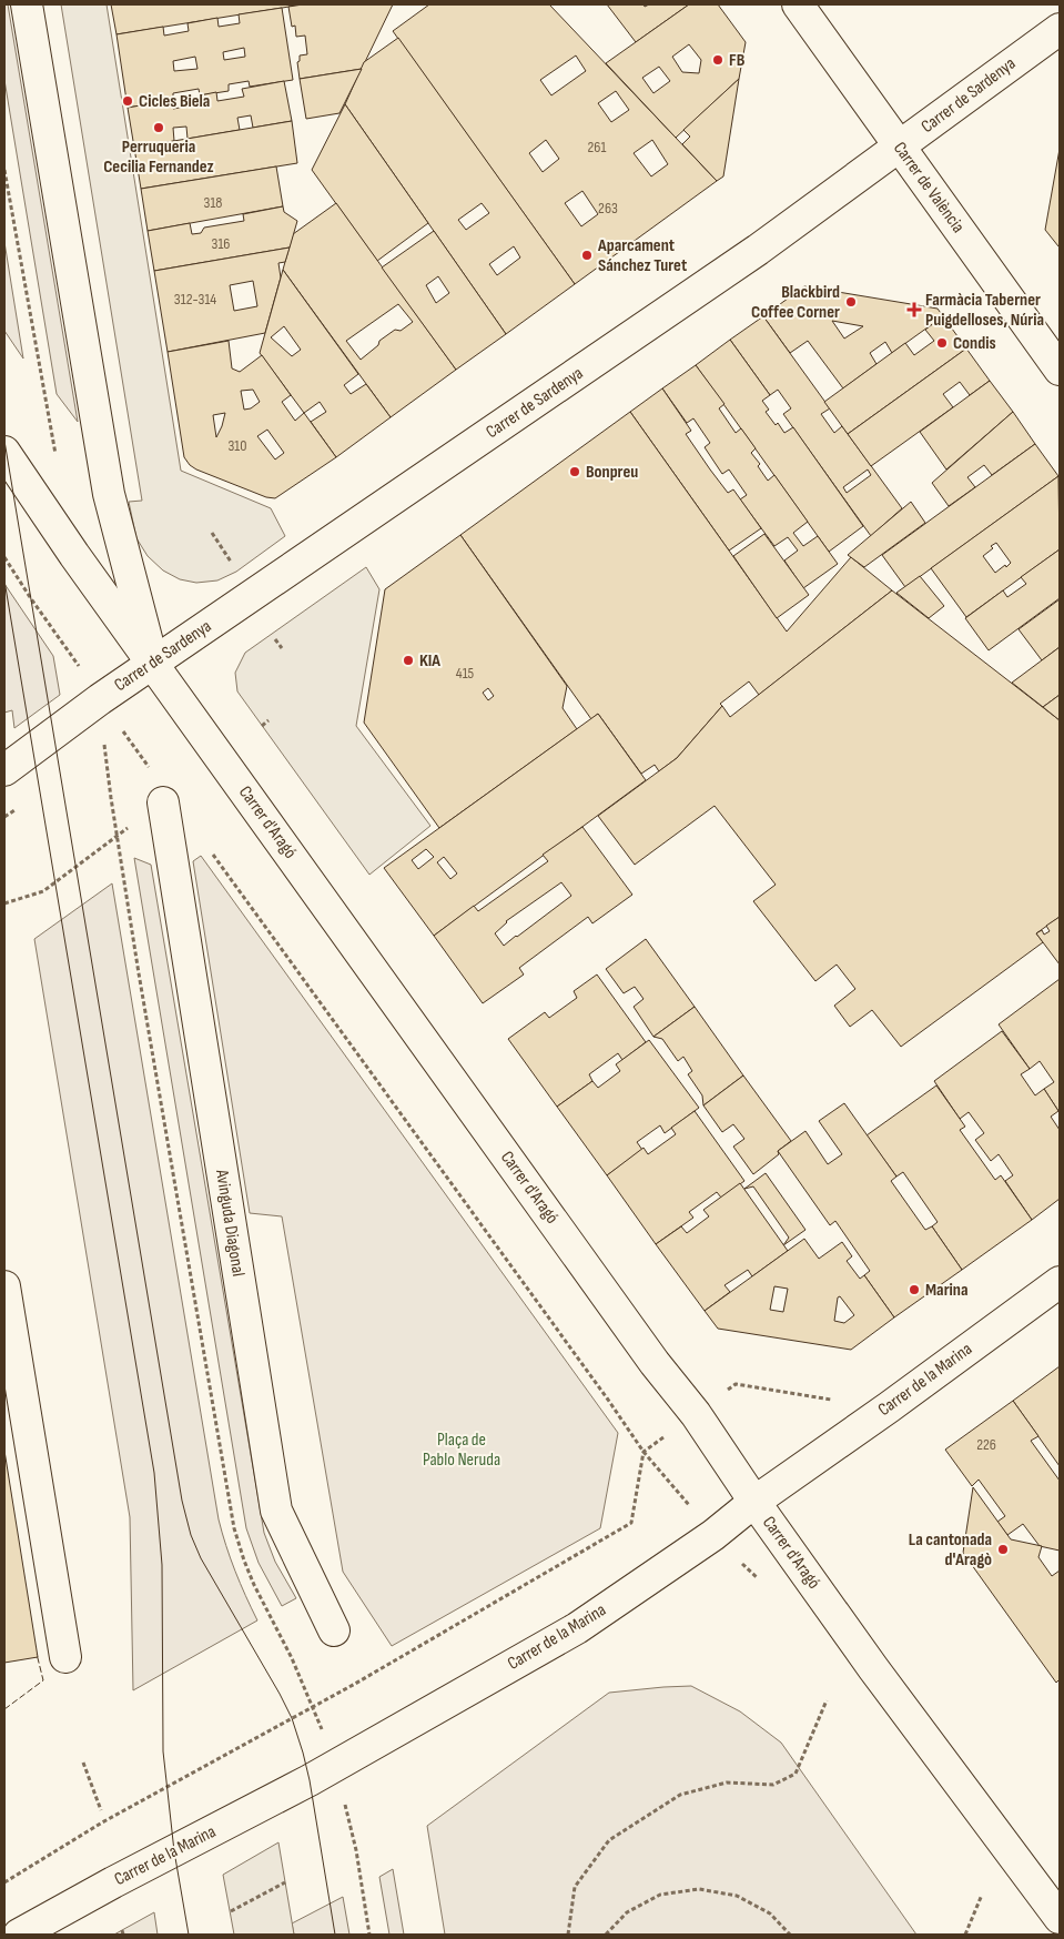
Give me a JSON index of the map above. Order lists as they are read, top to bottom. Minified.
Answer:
{"streets":{"street":["Carrer de Sardenya","Carrer de València","Carrer d'Aragó","Avinguda Diagonal","Carrer de la Marina"]},"crossings":[["Carrer de Sardenya","Carrer de València"],["Carrer de Sardenya","Carrer d'Aragó"],["Carrer d'Aragó","Carrer de la Marina"]],"parks":["Plaça de Pablo Neruda"],"places":{"other":["FB","Cicles Biela","Perruqueria Cecilia Fernandez","Aparcament Sánchez Turet","Blackbird Coffee Corner","Condis","Bonpreu","KIA","Marina","La cantonada d'Aragò"],"health":["Farmàcia Taberner Puigdelloses, Núria"]},"house_numbers":["261","318","263","316","312-314","310","415","226"]}
